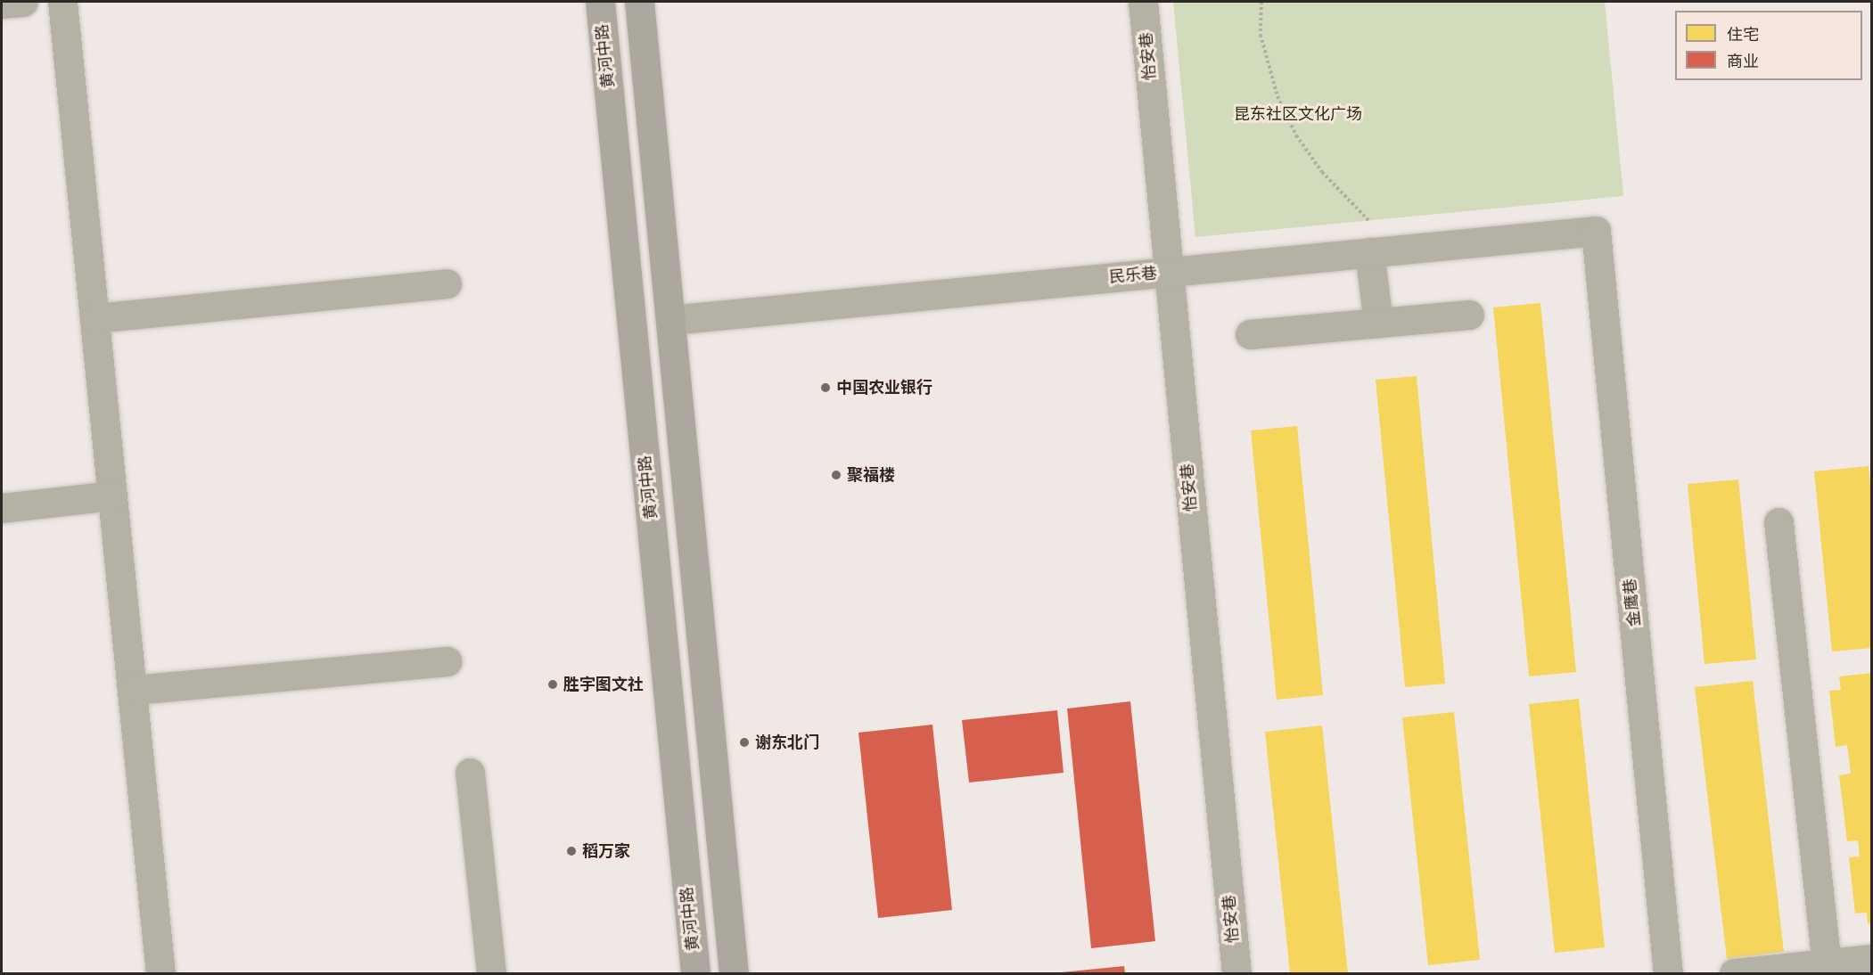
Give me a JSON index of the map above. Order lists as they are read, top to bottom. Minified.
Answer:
{"streets":{"main road":["黄河中路"],"street":["怡安巷","民乐巷","金鹰巷"]},"crossings":[["怡安巷","民乐巷"],["民乐巷","金鹰巷"]],"parks":["昆东社区文化广场"],"places":["中国农业银行","聚福楼","胜宇图文社","谢东北门","稻万家"],"legend":["住宅","商业"]}
